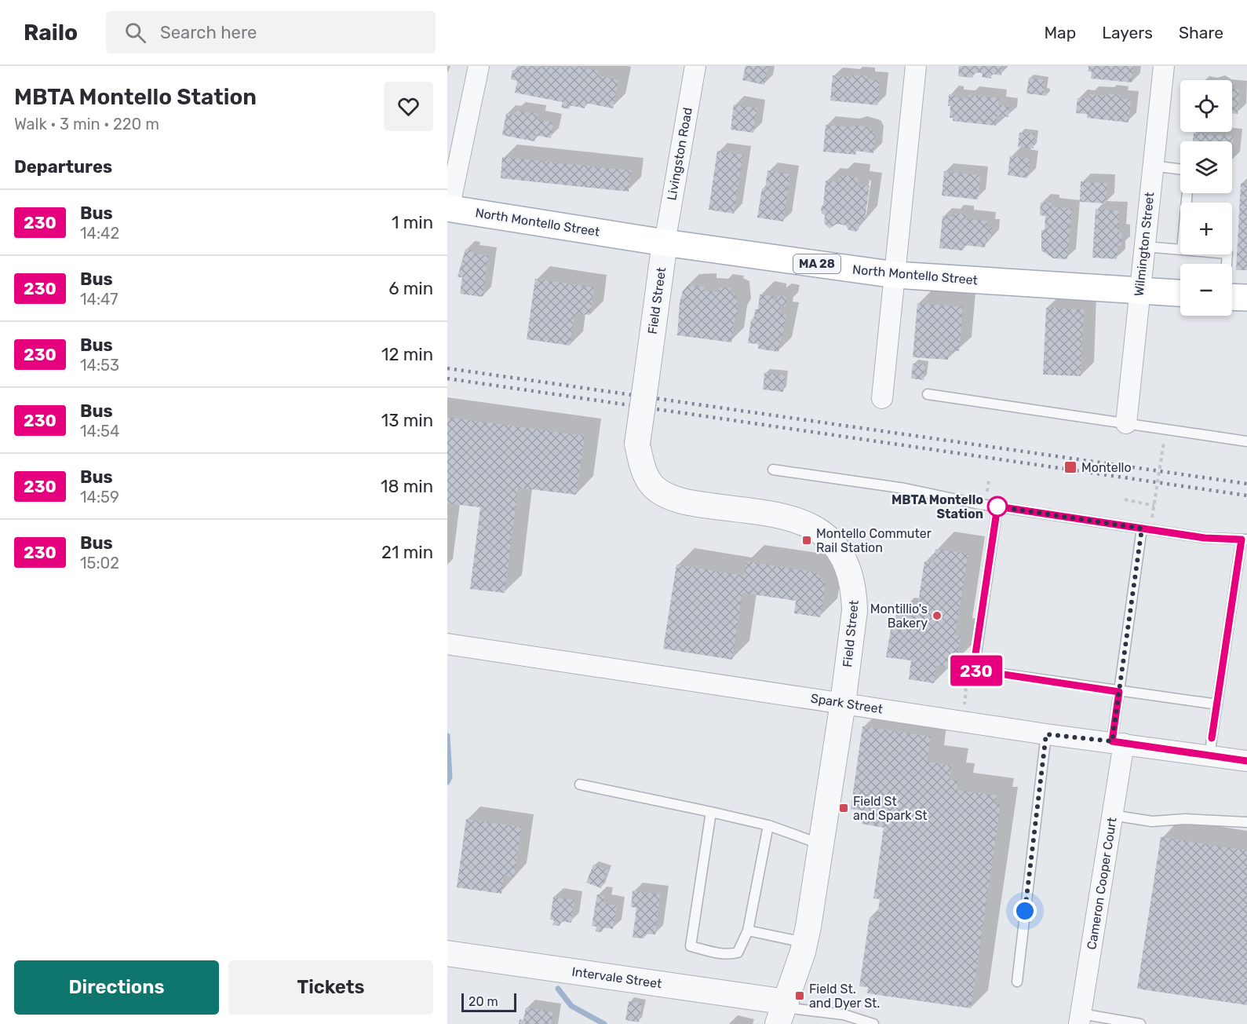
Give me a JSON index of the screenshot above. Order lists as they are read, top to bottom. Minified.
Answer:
{"streets":{"main road":["North Montello Street","MA 28"],"street":["Livingston Road","Wilmington Street","Field Street","Spark Street","Cameron Cooper Court","Intervale Street"]},"crossings":[["Livingston Road","North Montello Street"],["Livingston Road","Field Street"],["North Montello Street","Wilmington Street"],["North Montello Street","Field Street"],["Field Street","Spark Street"],["Field Street","Intervale Street"],["Spark Street","Cameron Cooper Court"]],"places":{"transit":["Montello","Montello Commuter Rail Station","Field St and Spark St","Field St. and Dyer St."],"other":["MBTA Montello Station","Montillio's Bakery"]},"lines":["bus line 230"],"scale_bar":"20 m","page":{"header":"Railo","search":"Search here","nav":["Map","Layers","Share"],"heading":[["MBTA Montello Station","Walk · 3 min · 220 m"],"Departures"],"on_map":"230","map_buttons":["+","−"],"list":[{"mark":"230","name":"Bus","note":"14:42","value":"1 min"},{"mark":"230","name":"Bus","note":"14:47","value":"6 min"},{"mark":"230","name":"Bus","note":"14:53","value":"12 min"},{"mark":"230","name":"Bus","note":"14:54","value":"13 min"},{"mark":"230","name":"Bus","note":"14:59","value":"18 min"},{"mark":"230","name":"Bus","note":"15:02","value":"21 min"}],"buttons":["Directions","Tickets"],"scale":"20 m"}}
